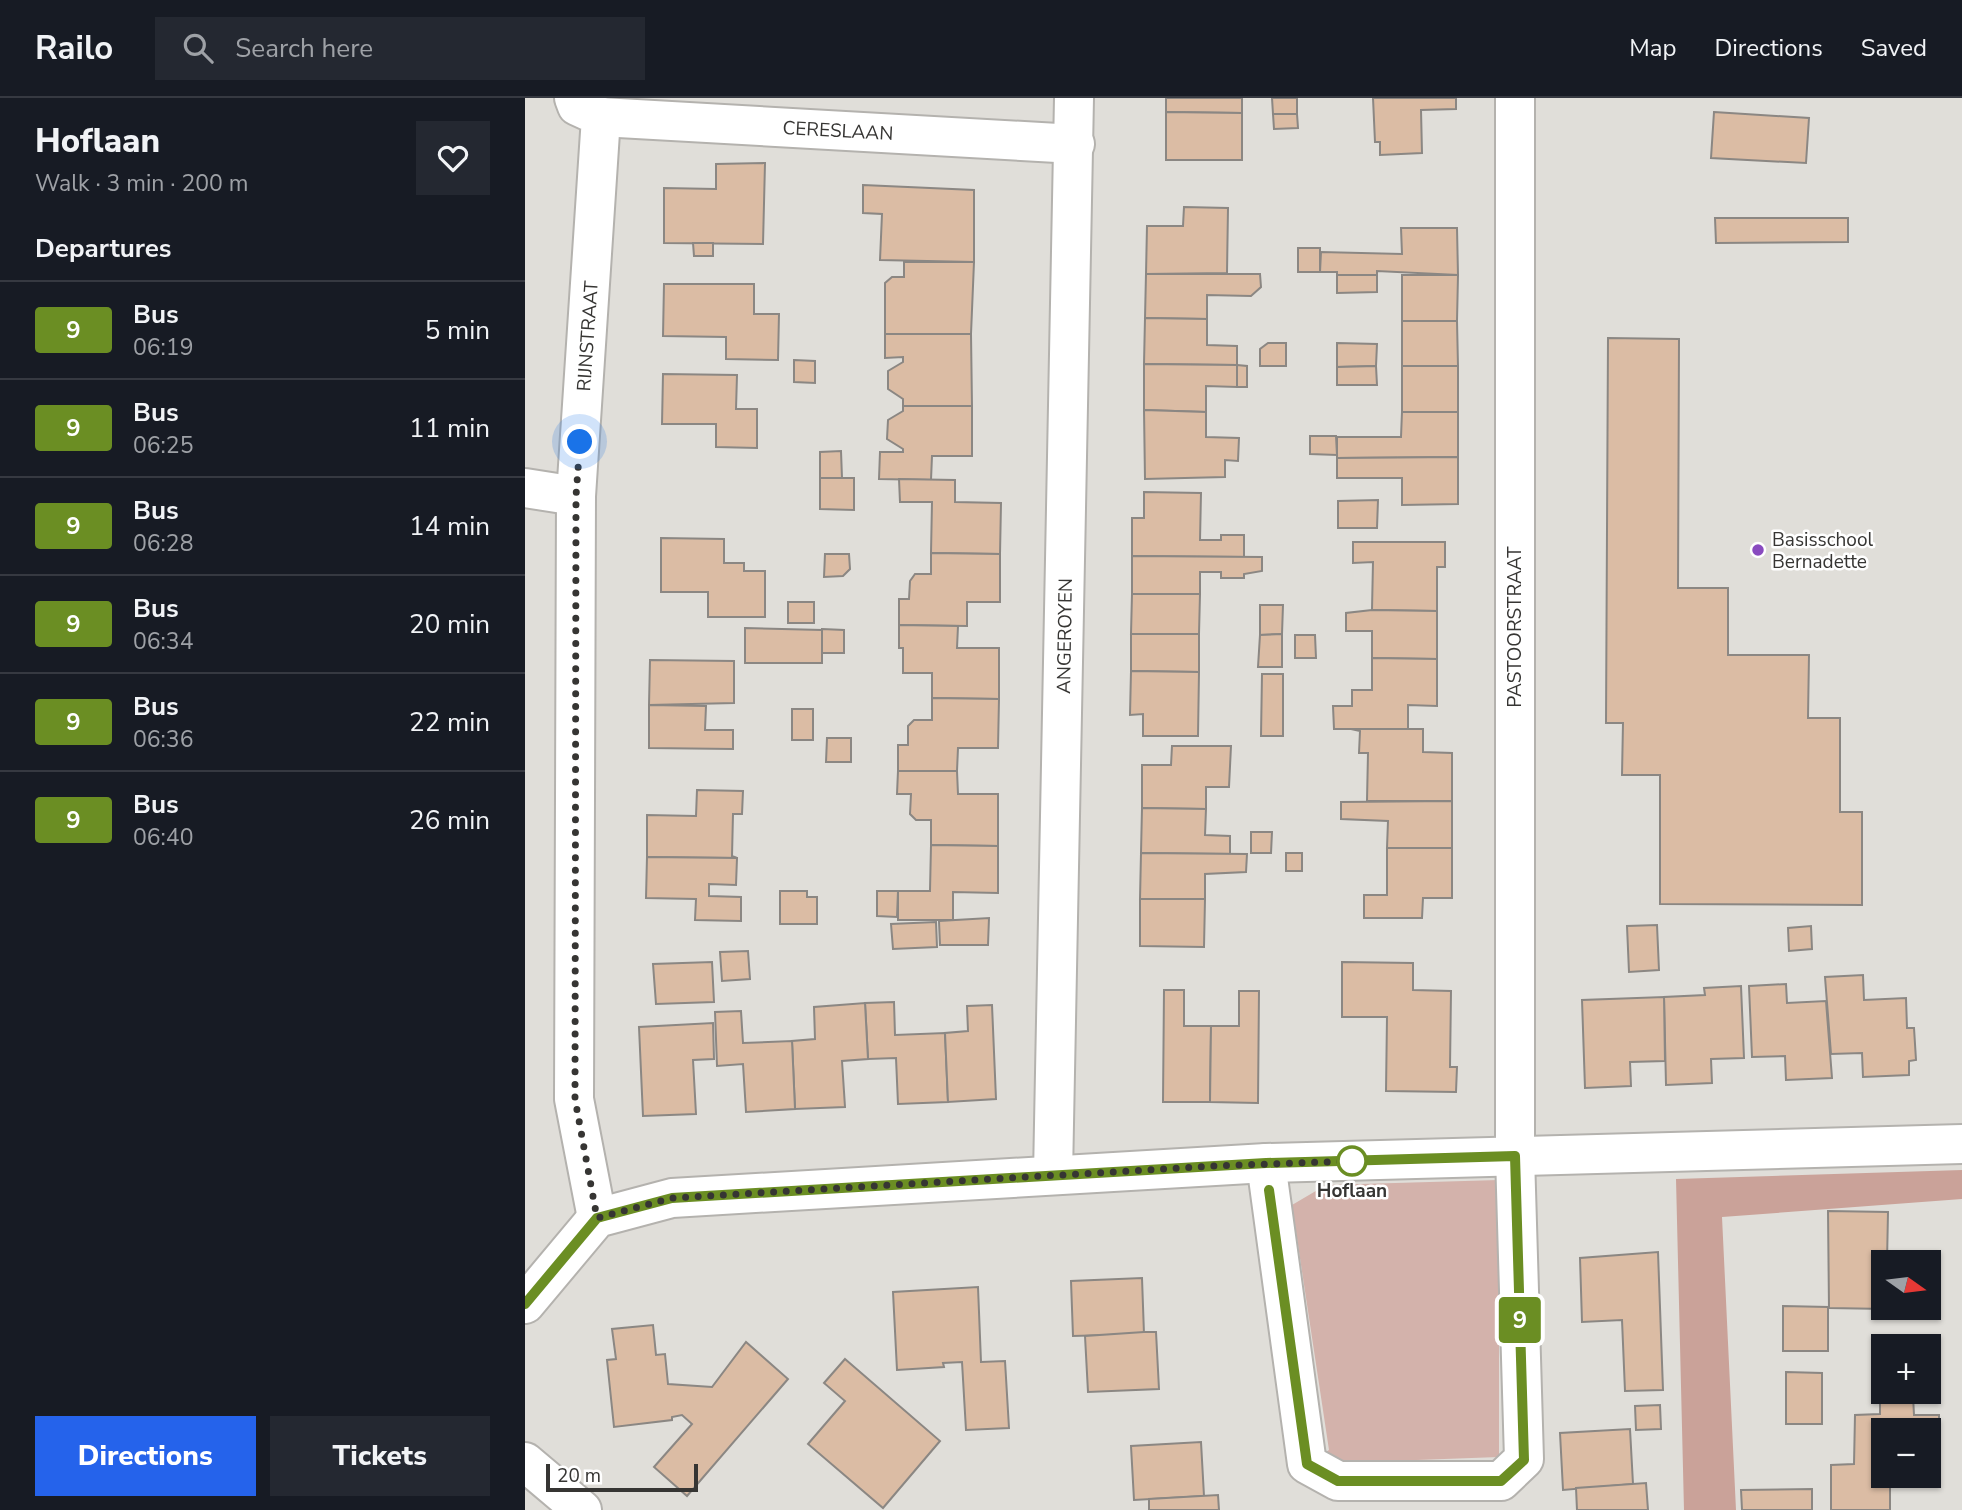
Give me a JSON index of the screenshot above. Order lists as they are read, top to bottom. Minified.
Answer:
{"streets":{"street":["CERESLAAN","RIJNSTRAAT","PASTOORSTRAAT","ANGEROYEN"]},"crossings":[["CERESLAAN","RIJNSTRAAT"],["CERESLAAN","ANGEROYEN"]],"places":["Basisschool Bernadette","Hoflaan"],"lines":["bus line 9"],"scale_bar":"20 m","north":"right","page":{"header":"Railo","search":"Search here","nav":["Map","Directions","Saved"],"heading":[["Hoflaan","Walk · 3 min · 200 m"],"Departures"],"on_map":"9","list":[{"mark":"9","name":"Bus","note":"06:19","value":"5 min"},{"mark":"9","name":"Bus","note":"06:25","value":"11 min"},{"mark":"9","name":"Bus","note":"06:28","value":"14 min"},{"mark":"9","name":"Bus","note":"06:34","value":"20 min"},{"mark":"9","name":"Bus","note":"06:36","value":"22 min"},{"mark":"9","name":"Bus","note":"06:40","value":"26 min"}],"map_buttons":["+","−"],"buttons":["Directions","Tickets"],"scale":"20 m"}}
